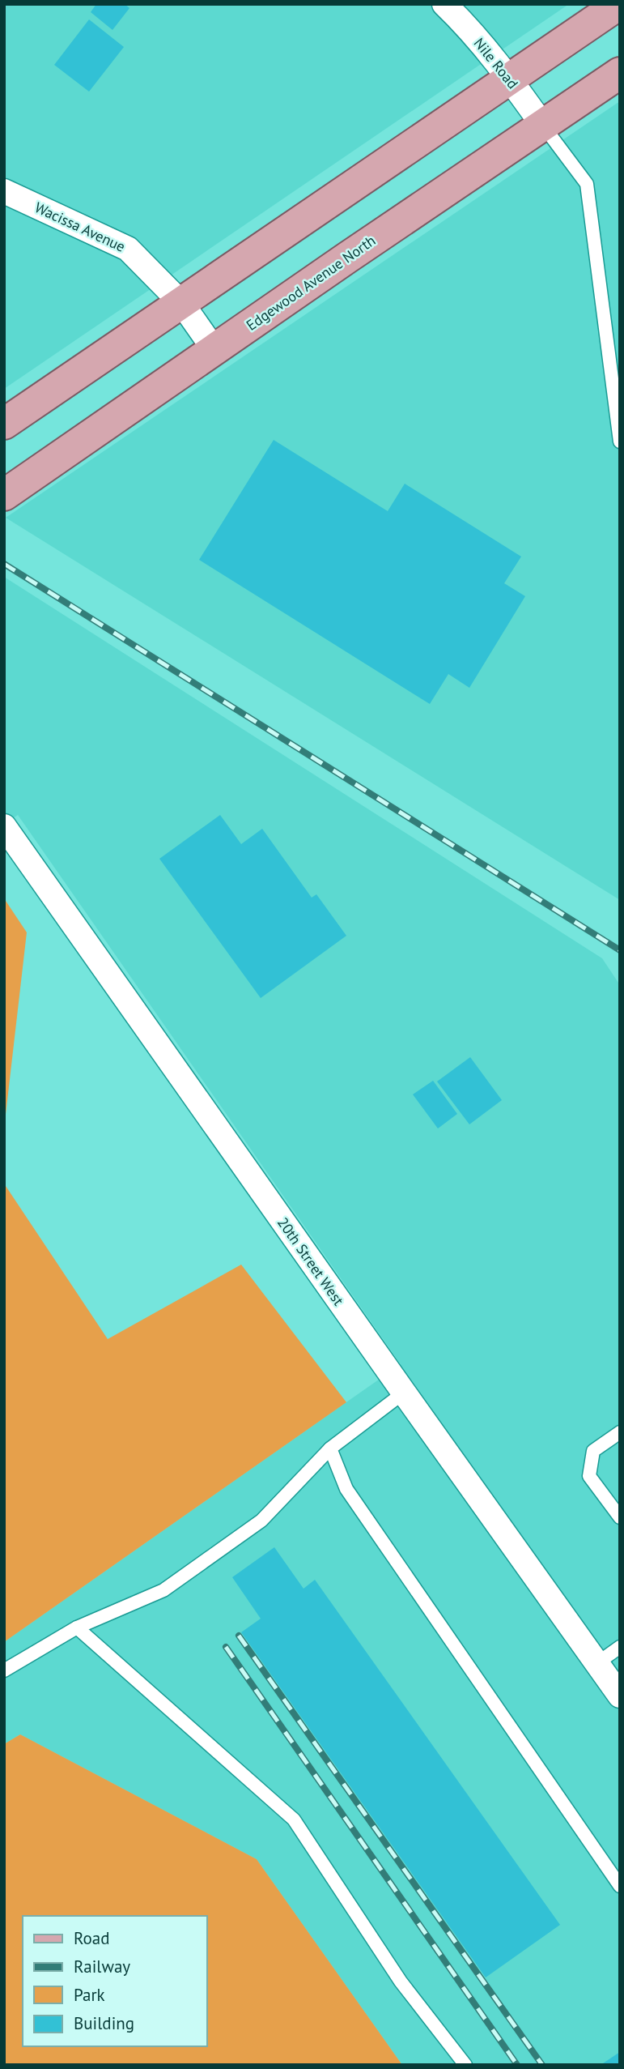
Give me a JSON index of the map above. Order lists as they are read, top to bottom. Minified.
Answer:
{"streets":{"main road":["Edgewood Avenue North"],"street":["Nile Road","Wacissa Avenue","20th Street West"]},"crossings":[["Nile Road","Edgewood Avenue North"],["Wacissa Avenue","Edgewood Avenue North"]],"legend":["Road","Railway","Park","Building"]}
